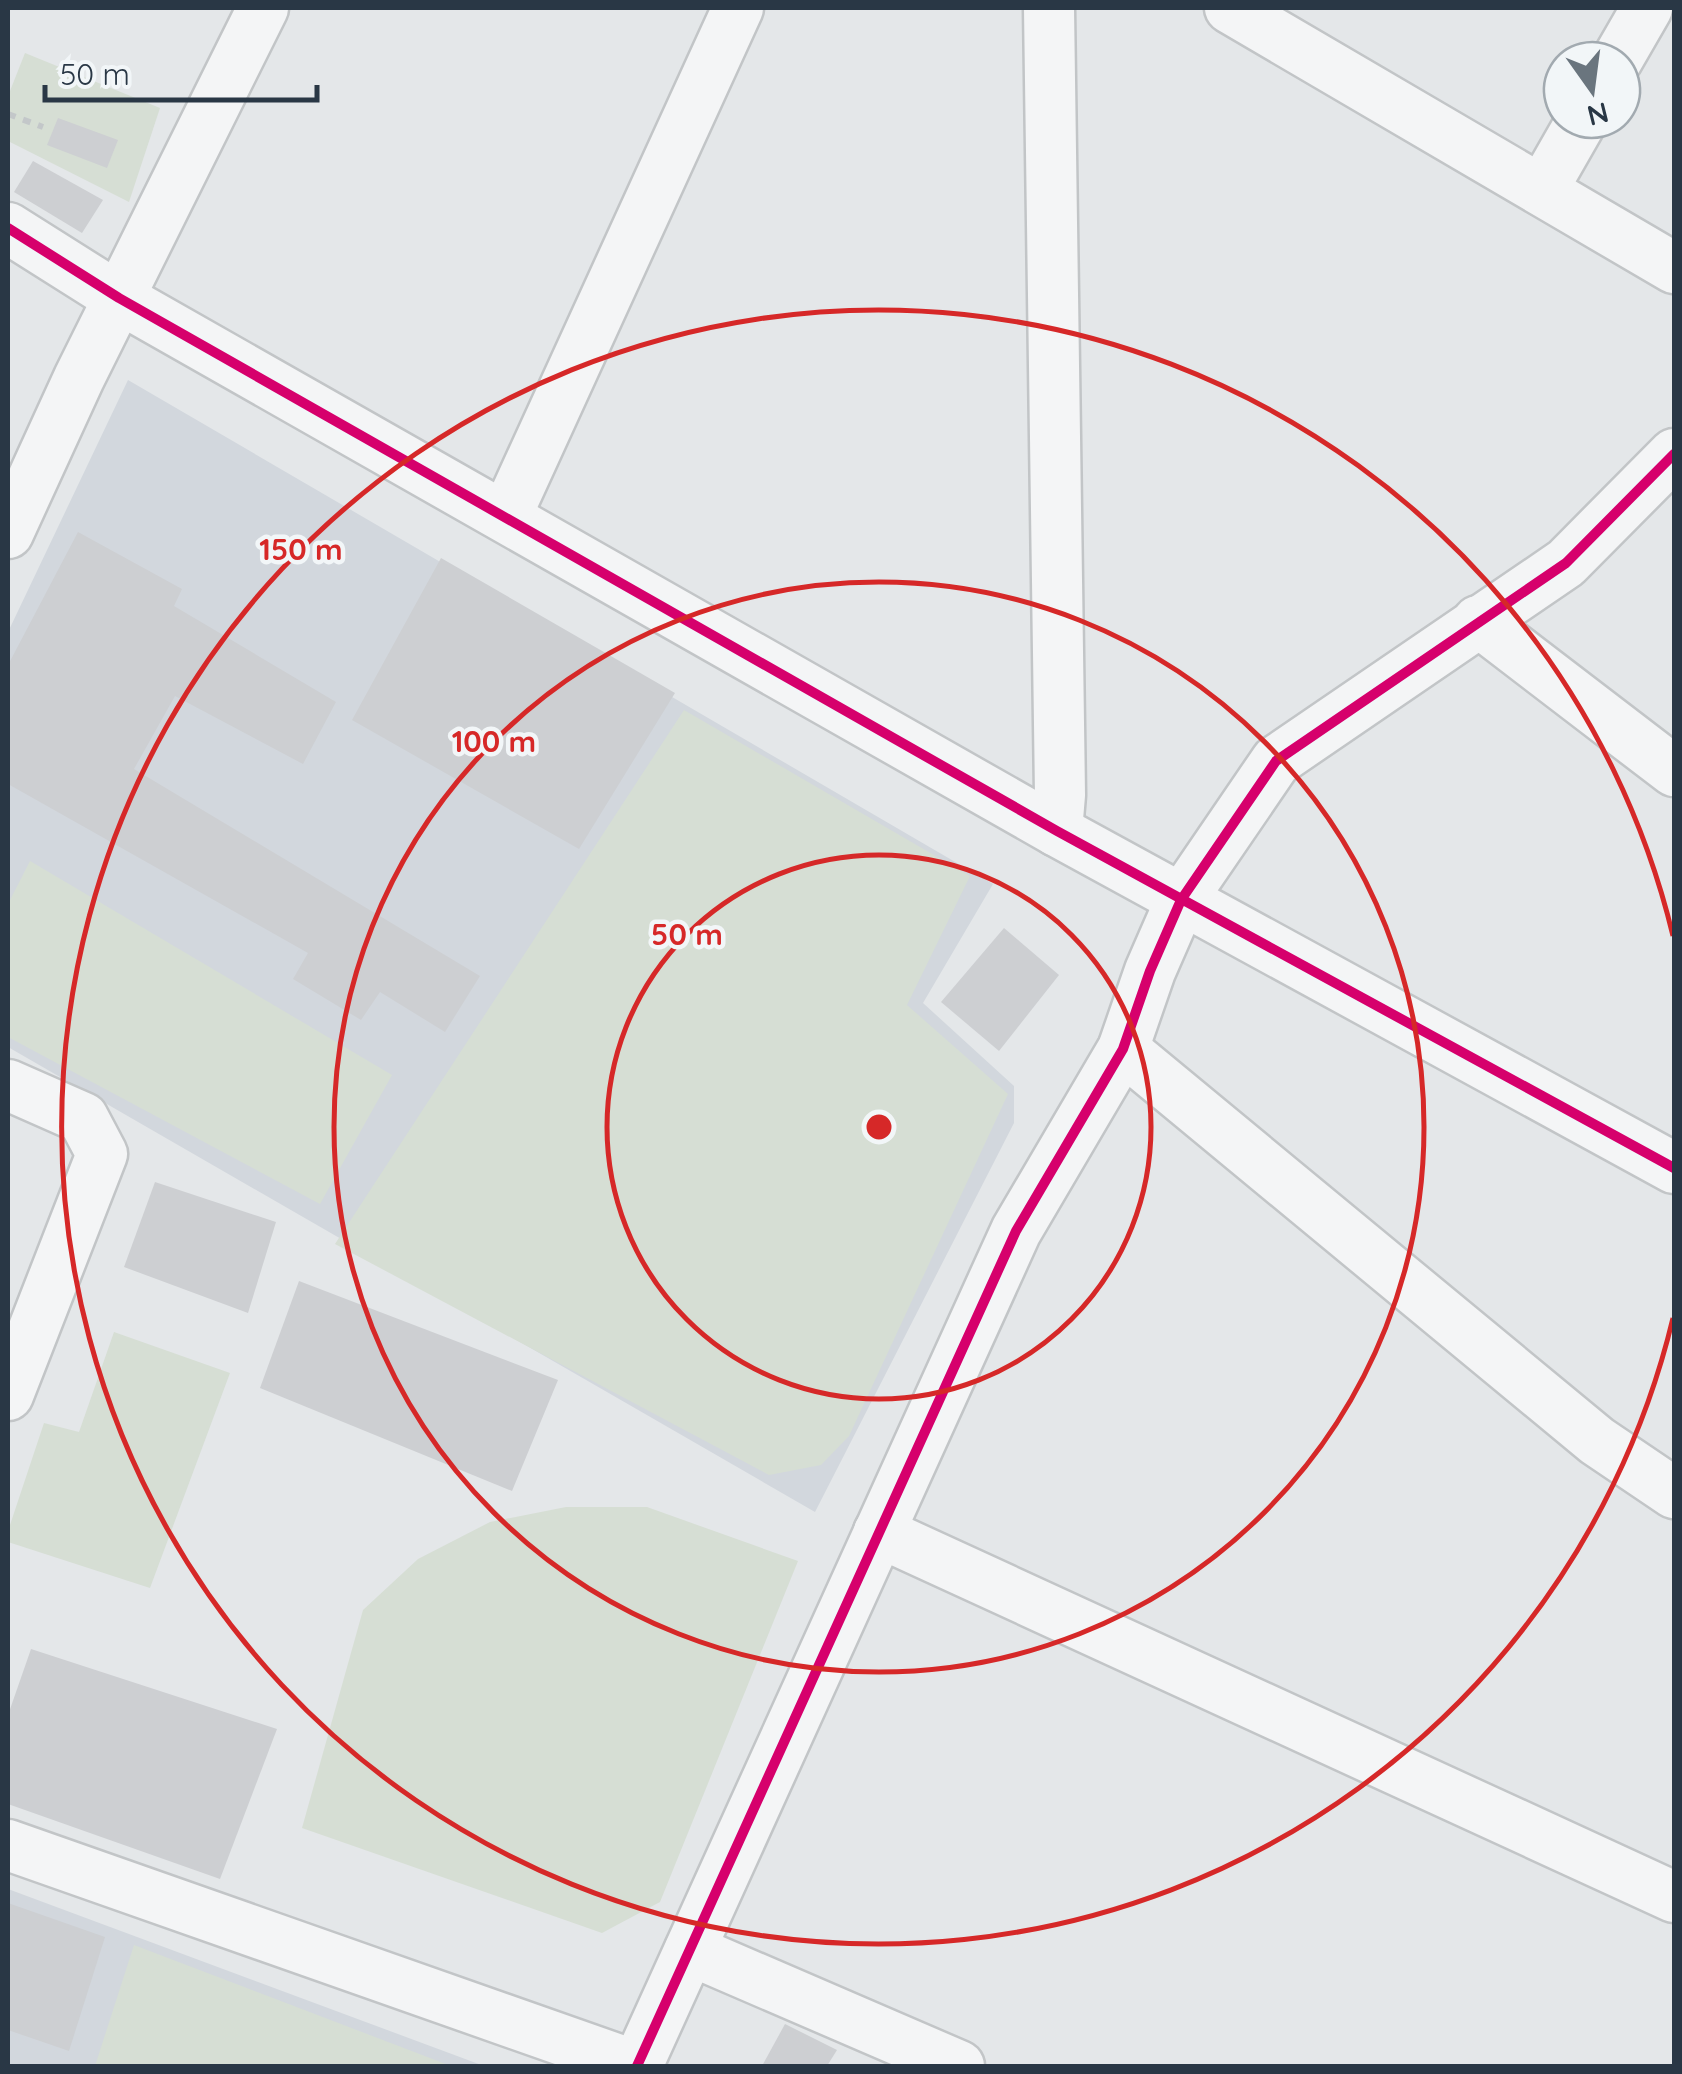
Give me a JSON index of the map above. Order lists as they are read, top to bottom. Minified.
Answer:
{"scale_bar":"50 m","north":"bottom","rings":["150 m","100 m","50 m"]}
